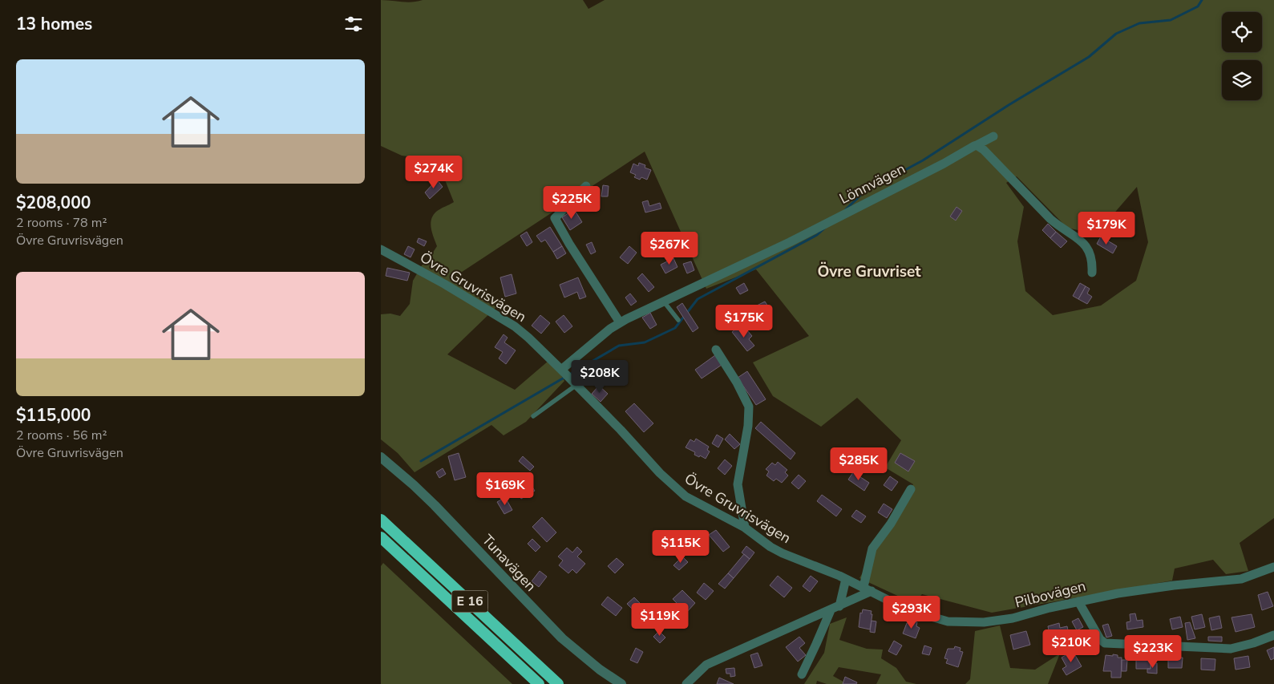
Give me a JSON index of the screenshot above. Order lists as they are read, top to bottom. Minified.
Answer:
{"streets":{"highway":["E 16"],"street":["Lönnvägen","Övre Gruvrisvägen","Tunavägen","Pilbovägen"]},"crossings":[["Lönnvägen","Övre Gruvrisvägen"],["Övre Gruvrisvägen","Pilbovägen"]],"districts":["Övre Gruvriset"],"page":{"heading":"13 homes","list":[{"name":"$208,000","note":"2 rooms · 78 m² · Övre Gruvrisvägen"},{"name":"$115,000","note":"2 rooms · 56 m² · Övre Gruvrisvägen"}],"price":["$274K","$225K","$179K","$267K","$175K","$208K","$285K","$169K","$115K","$293K","$119K","$210K","$223K"]}}
